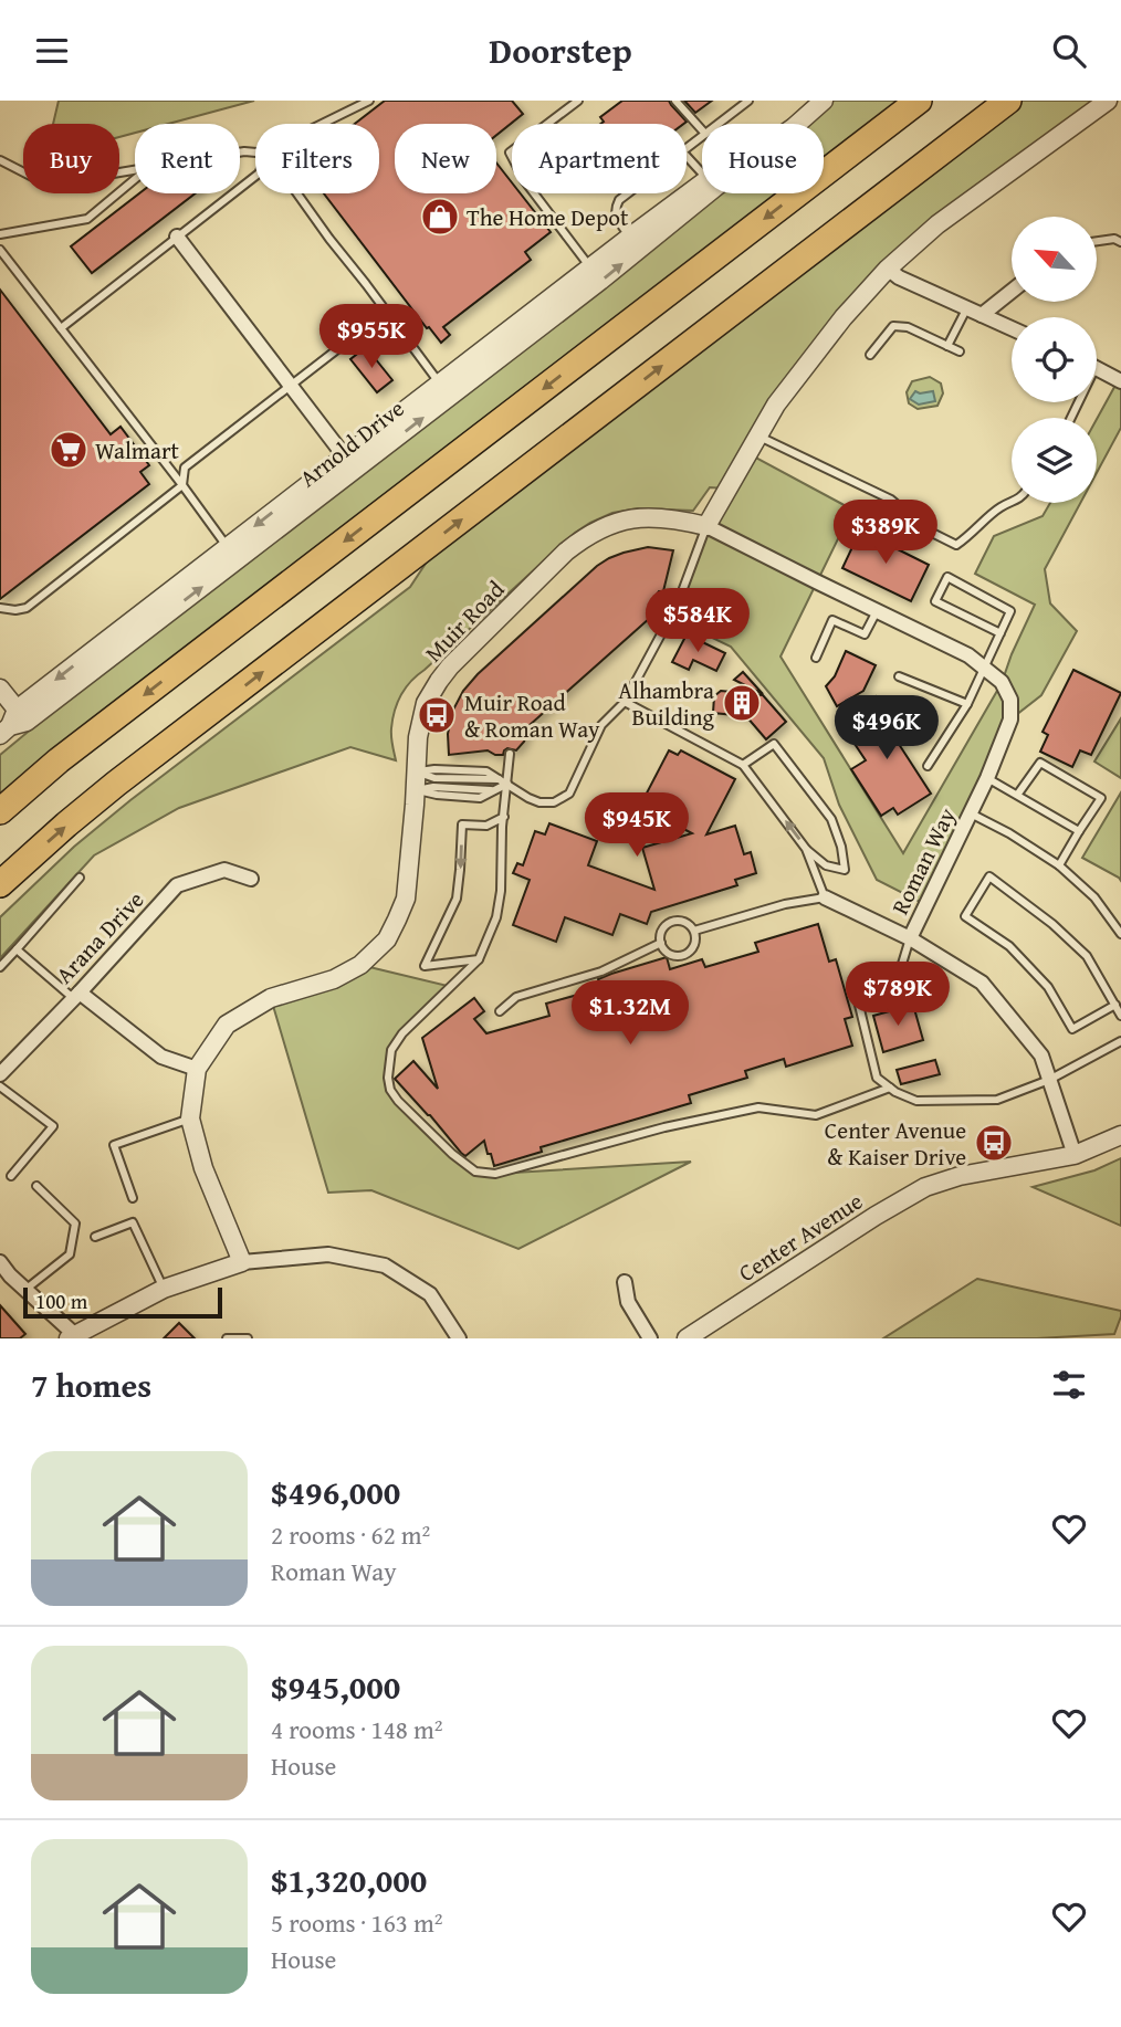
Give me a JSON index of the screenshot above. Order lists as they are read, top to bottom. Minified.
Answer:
{"streets":{"street":["Arnold Drive","Muir Road","Roman Way","Arana Drive","Center Avenue"]},"crossings":[["Muir Road","Roman Way"]],"places":{"shop":["The Home Depot"],"supermarket":["Walmart"],"building":["Alhambra Building"],"bus stop":["Muir Road & Roman Way","Center Avenue & Kaiser Drive"]},"scale_bar":"100 m","north":"top left","page":{"header":"Doorstep","chip":["Buy","Rent","Filters","New","Apartment","House"],"price":["$955K","$389K","$584K","$496K","$945K","$789K","$1.32M"],"scale":"100 m","heading":"7 homes","list":[{"name":"$496,000","note":"2 rooms · 62 m² · Roman Way"},{"name":"$945,000","note":"4 rooms · 148 m² · House"},{"name":"$1,320,000","note":"5 rooms · 163 m² · House"}]}}
